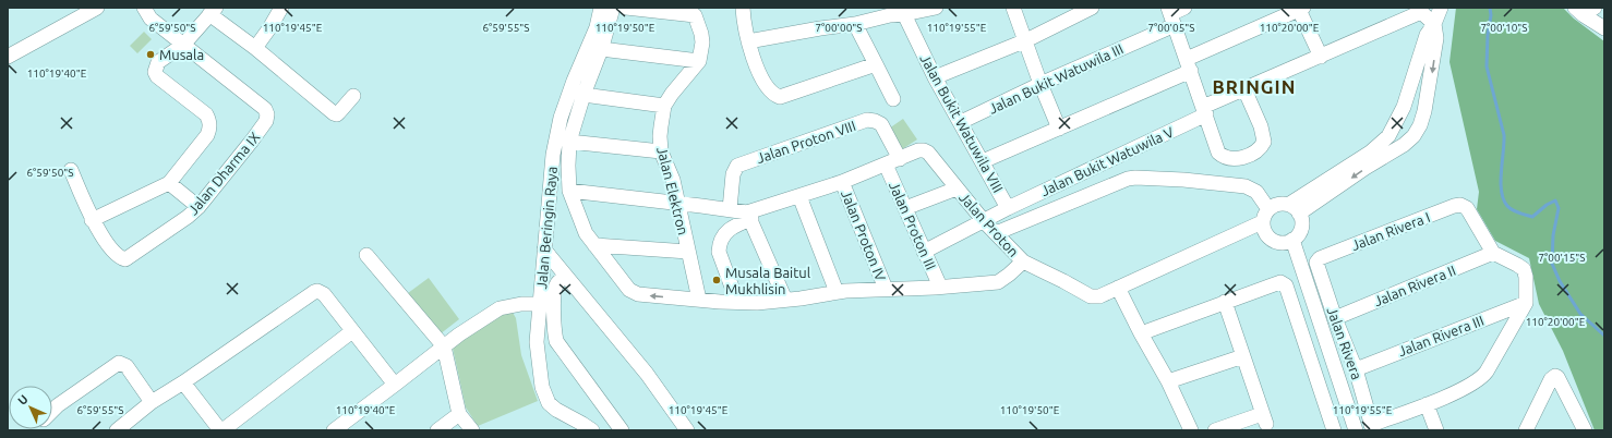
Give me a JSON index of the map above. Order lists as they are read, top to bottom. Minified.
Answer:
{"streets":{"street":["Jalan Bukit Watuwila III","Jalan Bukit Watuwila VIII","Jalan Proton VIII","Jalan Bukit Watuwila V","Jalan Dharma IX","Jalan Elektron","Jalan Proton","Jalan Proton III","Jalan Beringin Raya","Jalan Rivera I","Jalan Proton IV","Jalan Rivera II","Jalan Rivera III","Jalan Rivera"]},"crossings":[["Jalan Bukit Watuwila III","Jalan Bukit Watuwila VIII"],["Jalan Bukit Watuwila VIII","Jalan Bukit Watuwila V"],["Jalan Proton VIII","Jalan Proton"],["Jalan Bukit Watuwila V","Jalan Proton"],["Jalan Bukit Watuwila V","Jalan Proton III"],["Jalan Elektron","Jalan Proton"],["Jalan Proton","Jalan Proton III"],["Jalan Proton","Jalan Proton IV"],["Jalan Rivera I","Jalan Rivera II"],["Jalan Rivera I","Jalan Rivera"],["Jalan Rivera II","Jalan Rivera"],["Jalan Rivera III","Jalan Rivera"]],"districts":["BRINGIN"],"places":["Musala","Musala Baitul Mukhlisin"],"north":"top left","coordinates":["110°19'50\"E","110°19'55\"E","6°59'50\"S","110°19'45\"E","6°59'55\"S","7°00'00\"S","7°00'05\"S","110°20'00\"E","7°00'10\"S","110°19'40\"E","7°00'15\"S"]}
